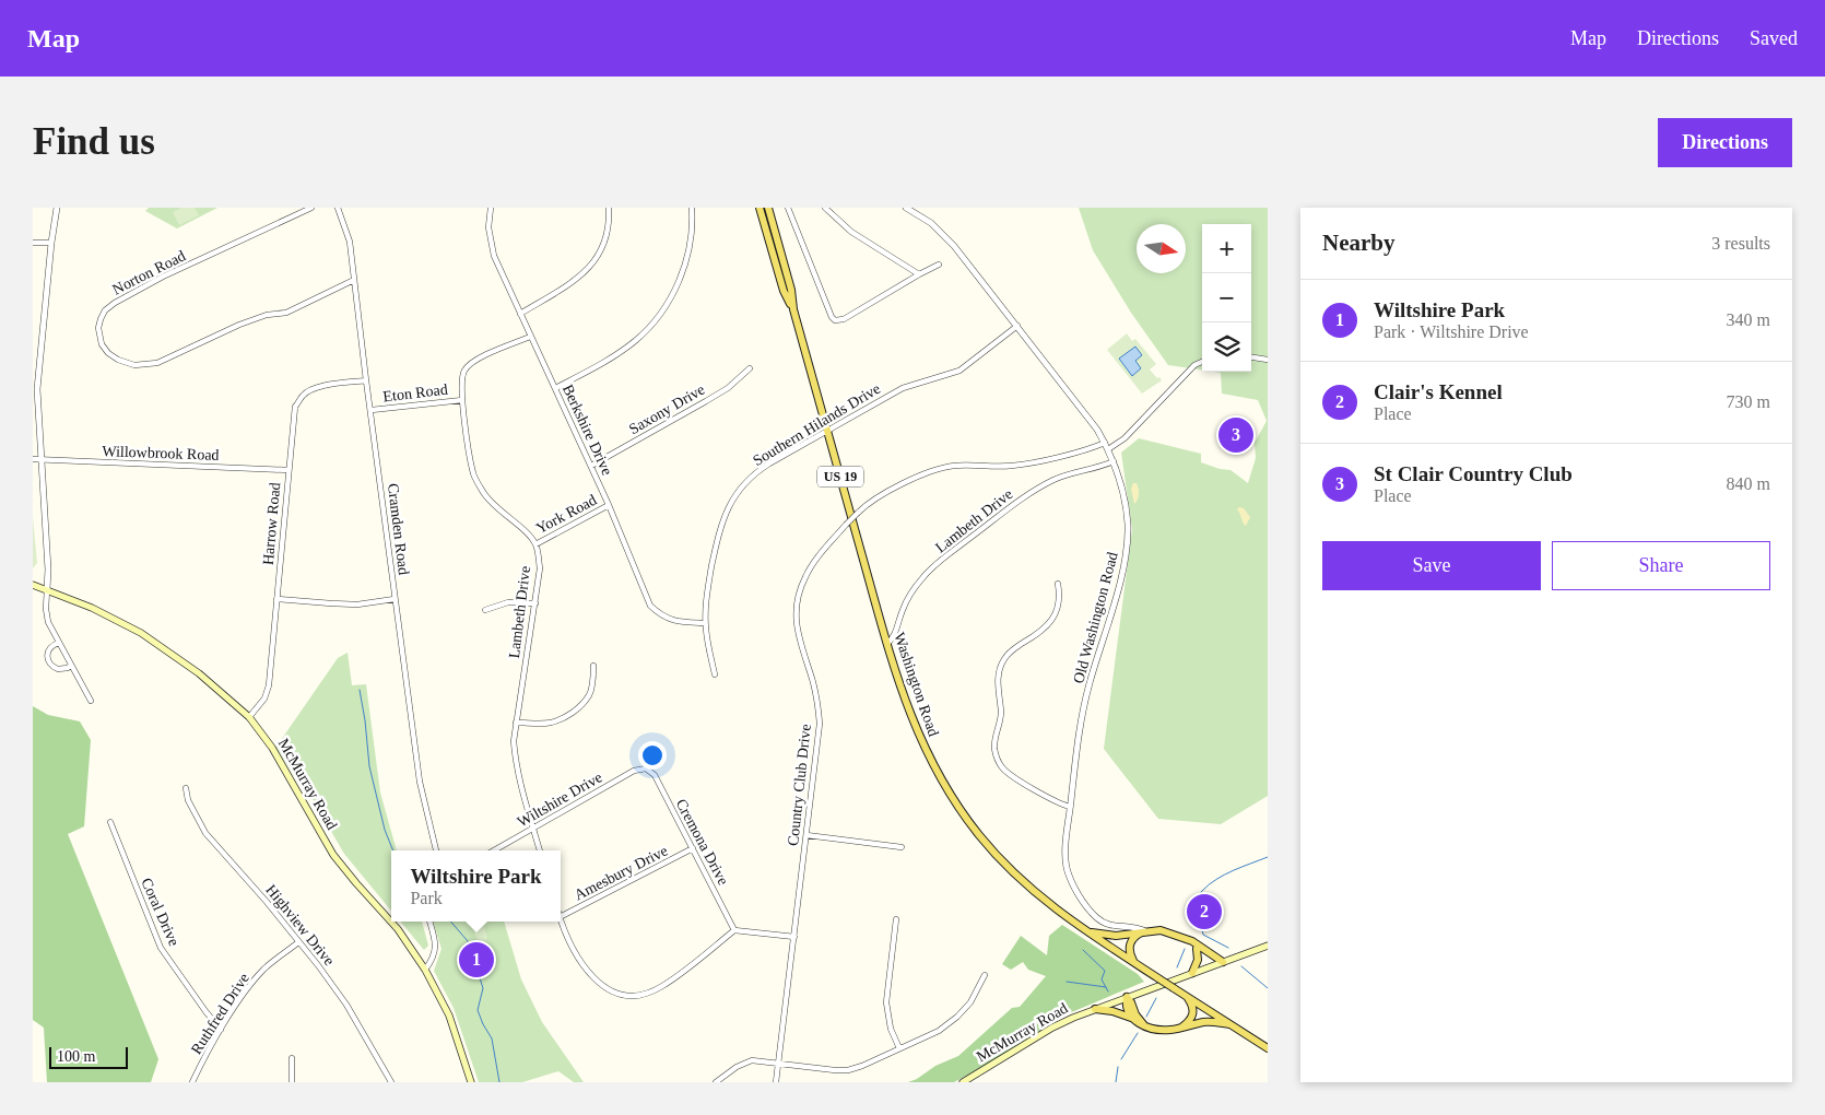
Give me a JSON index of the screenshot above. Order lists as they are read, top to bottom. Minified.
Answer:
{"streets":{"main road":["US 19","Washington Road","McMurray Road"],"street":["Norton Road","Eton Road","Saxony Drive","Southern Hilands Drive","Berkshire Drive","Willowbrook Road","York Road","Lambeth Drive","Harrow Road","Cramden Road","Old Washington Road","Country Club Drive","Wiltshire Drive","Cremona Drive","Amesbury Drive","Coral Drive","Highview Drive","Ruthfred Drive"]},"crossings":[["Norton Road","Cramden Road"],["Eton Road","Cramden Road"],["Saxony Drive","Berkshire Drive"],["Southern Hilands Drive","Berkshire Drive"],["Southern Hilands Drive","Old Washington Road"],["Southern Hilands Drive","Washington Road"],["Berkshire Drive","York Road"],["Willowbrook Road","Harrow Road"],["York Road","Lambeth Drive"],["Lambeth Drive","Old Washington Road"],["Lambeth Drive","Washington Road"],["Lambeth Drive","Wiltshire Drive"],["Harrow Road","Cramden Road"],["Harrow Road","McMurray Road"],["Old Washington Road","Country Club Drive"],["Wiltshire Drive","Cremona Drive"],["Cremona Drive","Amesbury Drive"],["Coral Drive","Ruthfred Drive"],["Highview Drive","Ruthfred Drive"]],"scale_bar":"100 m","north":"right","page":{"header":"Map","nav":["Map","Directions","Saved"],"buttons":["Directions",["Save","Share"]],"title":"Find us","heading":["Nearby","3 results"],"map_buttons":["+","−"],"list":[{"mark":"1","name":"Wiltshire Park","note":"Park · Wiltshire Drive","value":"340 m"},{"mark":"2","name":"Clair's Kennel","note":"Place","value":"730 m"},{"mark":"3","name":"St Clair Country Club","note":"Place","value":"840 m"}],"pins":["3","2","1"],"popup":["Wiltshire Park","Park"],"scale":"100 m"}}
